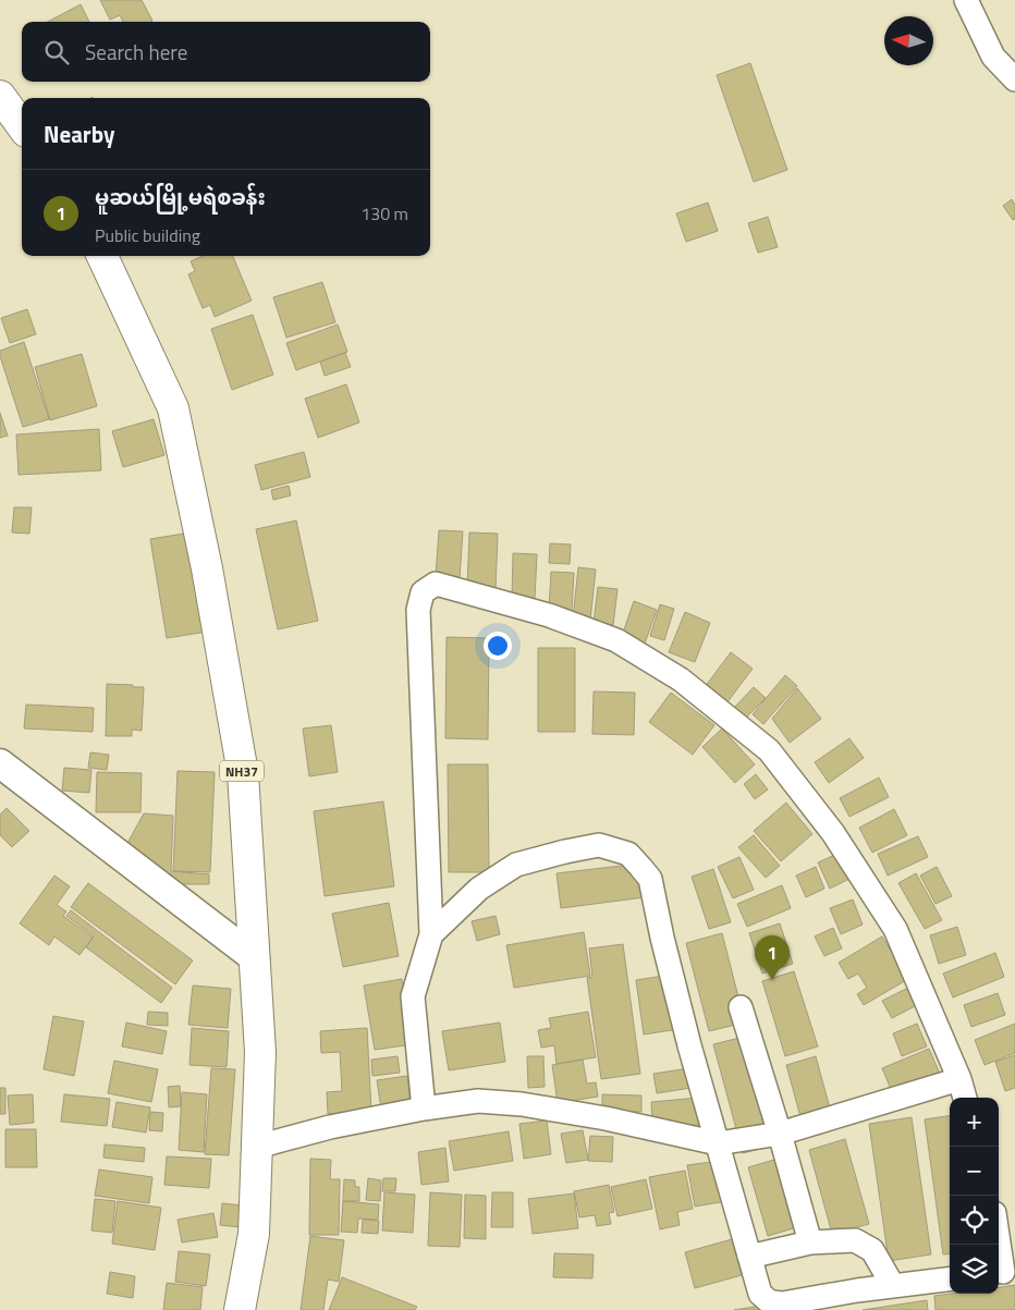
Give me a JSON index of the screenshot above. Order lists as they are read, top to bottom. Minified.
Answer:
{"streets":{"highway":["NH37"]},"north":"left","page":{"search":"Search here","heading":"Nearby","list":[{"mark":"1","name":"မူဆယ်မြို့မရဲစခန်း","note":"Public building","value":"130 m"}],"pins":"1","map_buttons":["+","−"]}}
